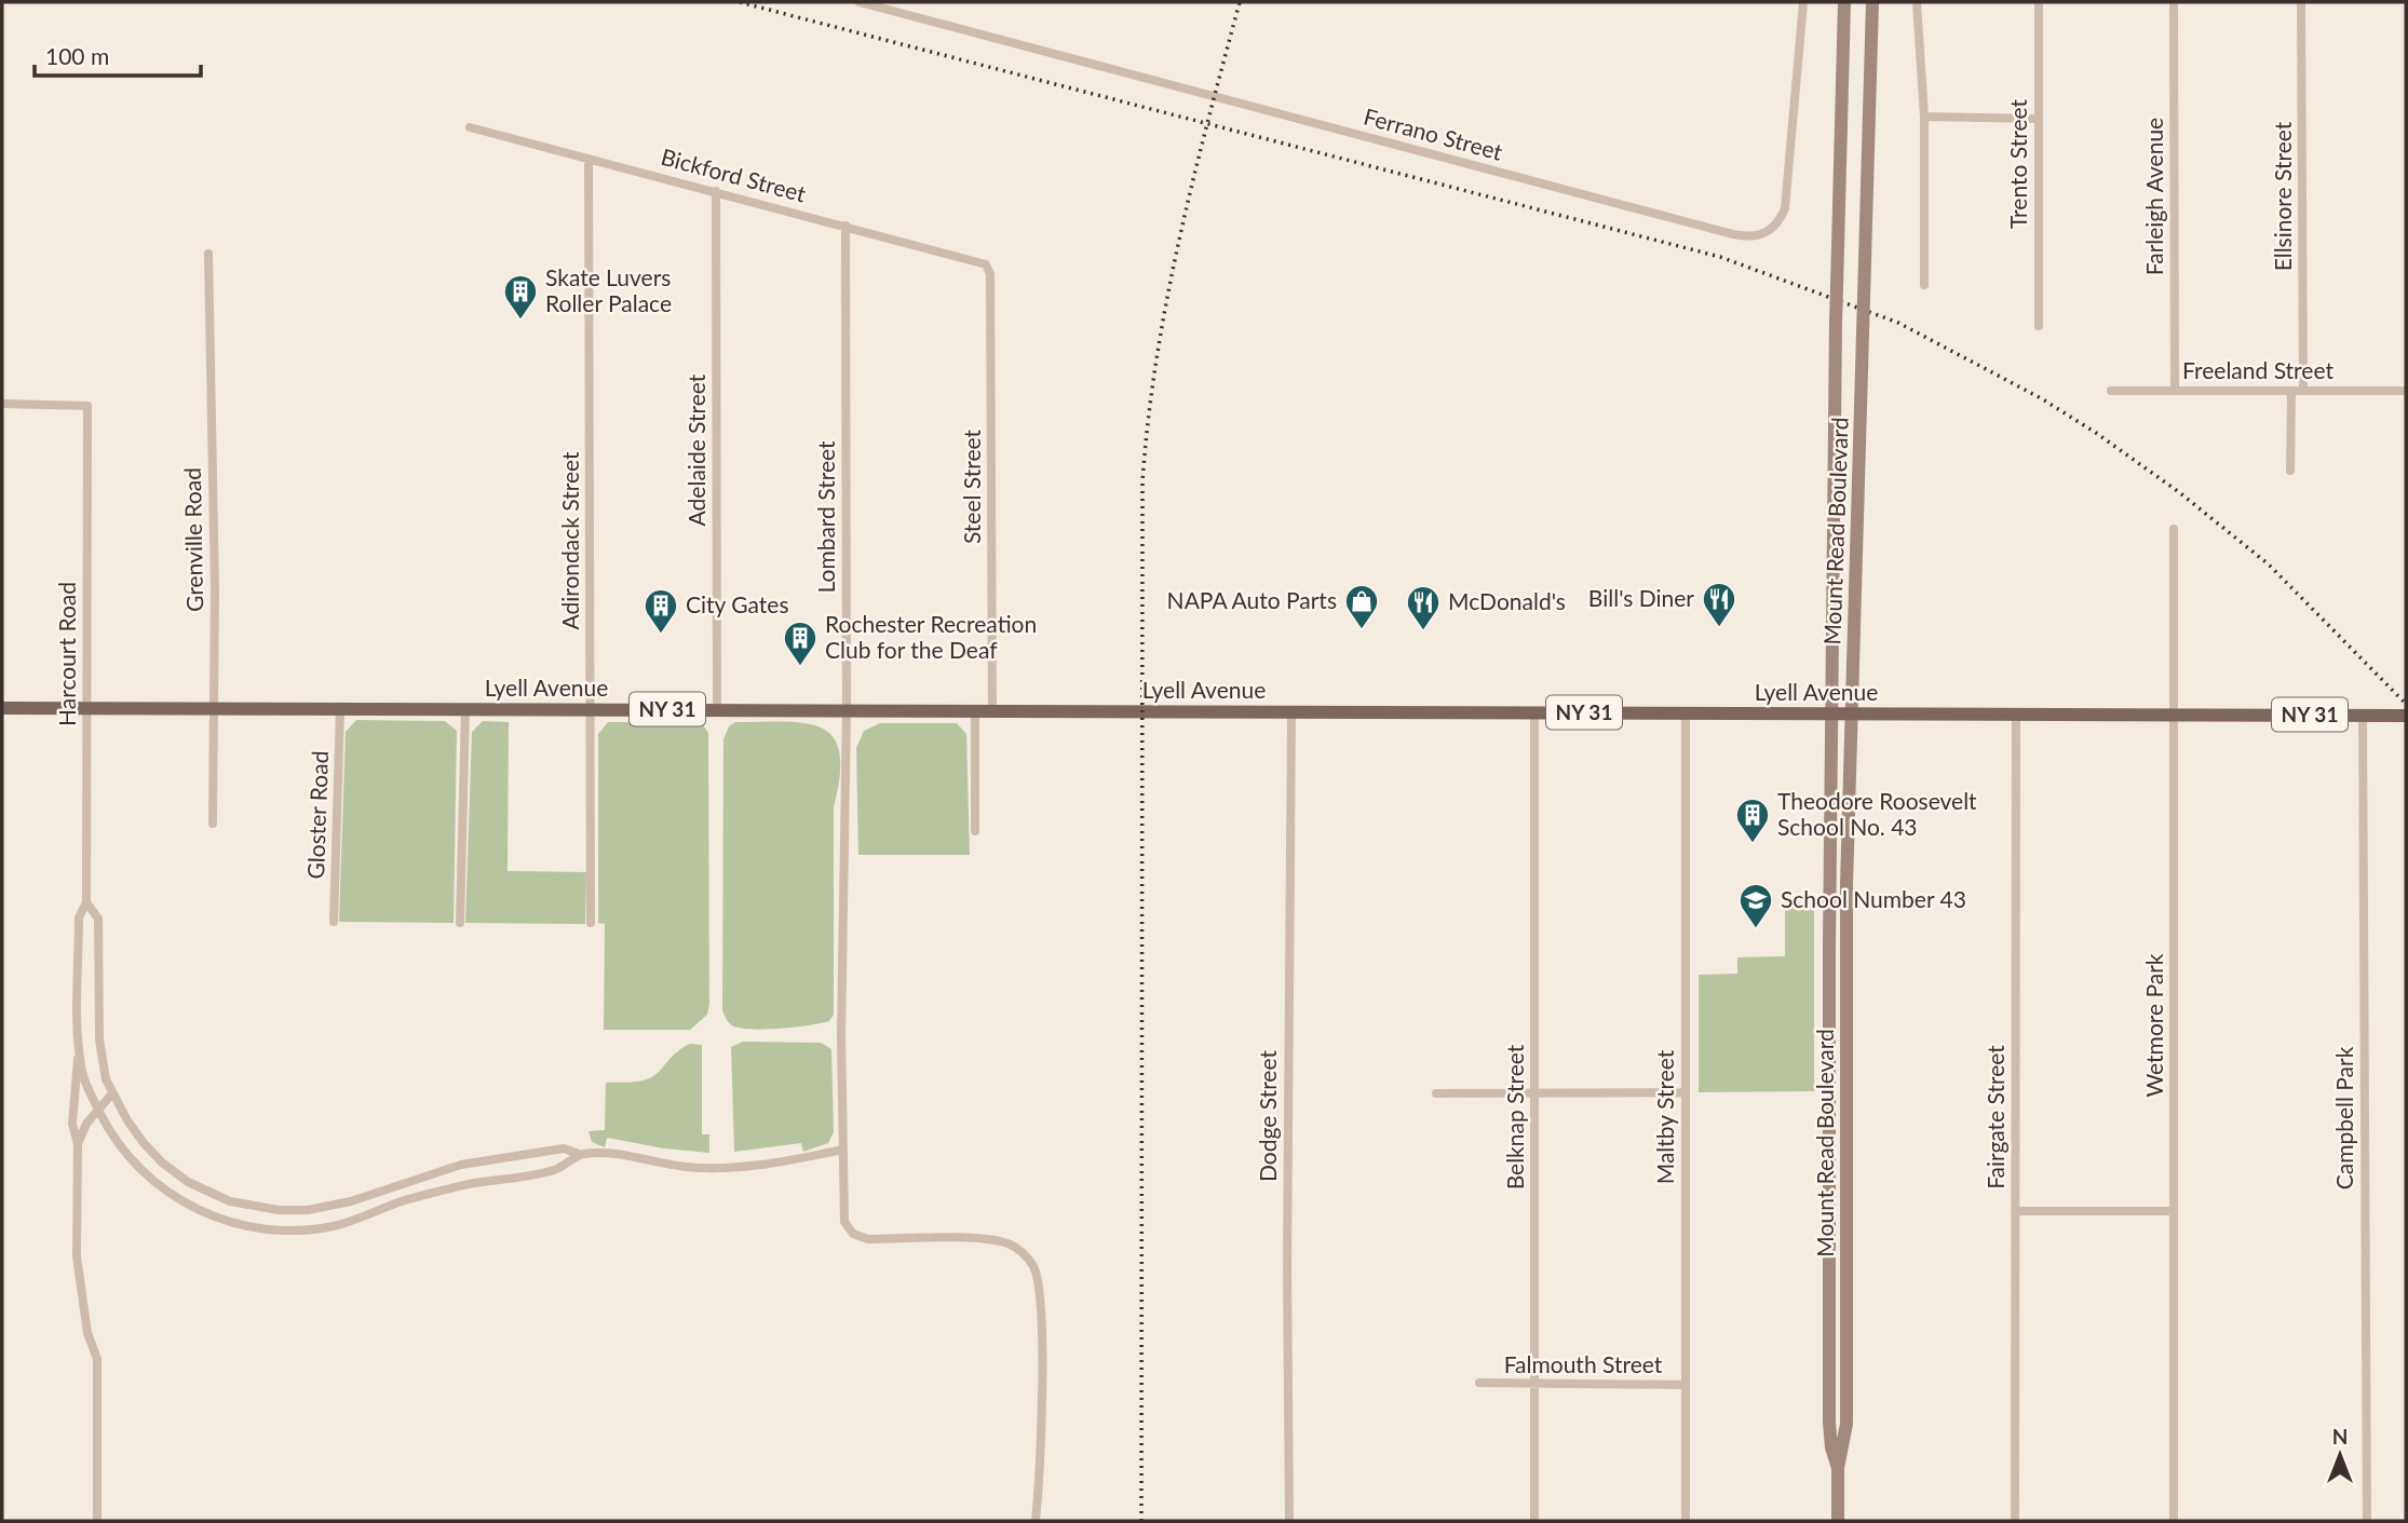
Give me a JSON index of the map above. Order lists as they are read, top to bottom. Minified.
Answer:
{"streets":{"main road":["Mount Read Boulevard","Lyell Avenue","NY 31"],"street":["Ferrano Street","Trento Street","Bickford Street","Farleigh Avenue","Ellsinore Street","Freeland Street","Adelaide Street","Steel Street","Lombard Street","Grenville Road","Adirondack Street","Harcourt Road","Gloster Road","Wetmore Park","Dodge Street","Belknap Street","Maltby Street","Fairgate Street","Campbell Park","Falmouth Street"]},"crossings":[["Bickford Street","Adelaide Street"],["Bickford Street","Steel Street"],["Bickford Street","Lombard Street"],["Bickford Street","Adirondack Street"],["Farleigh Avenue","Freeland Street"],["Ellsinore Street","Freeland Street"],["Adelaide Street","Lyell Avenue"],["Steel Street","Lyell Avenue"],["Lombard Street","Lyell Avenue"],["Mount Read Boulevard","Lyell Avenue"],["Grenville Road","Lyell Avenue"],["Adirondack Street","Lyell Avenue"],["Harcourt Road","Lyell Avenue"],["Lyell Avenue","Gloster Road"],["Lyell Avenue","Wetmore Park"],["Lyell Avenue","Dodge Street"],["Lyell Avenue","Belknap Street"],["Lyell Avenue","Maltby Street"],["Lyell Avenue","Fairgate Street"],["Lyell Avenue","Campbell Park"],["Belknap Street","Falmouth Street"],["Maltby Street","Falmouth Street"]],"places":{"building":["Skate Luvers Roller Palace","City Gates","Rochester Recreation Club for the Deaf","Theodore Roosevelt School No. 43"],"restaurant":["Bill's Diner","McDonald's"],"shop":["NAPA Auto Parts"],"school or university":["School Number 43"]},"scale_bar":"100 m","north":"top"}
